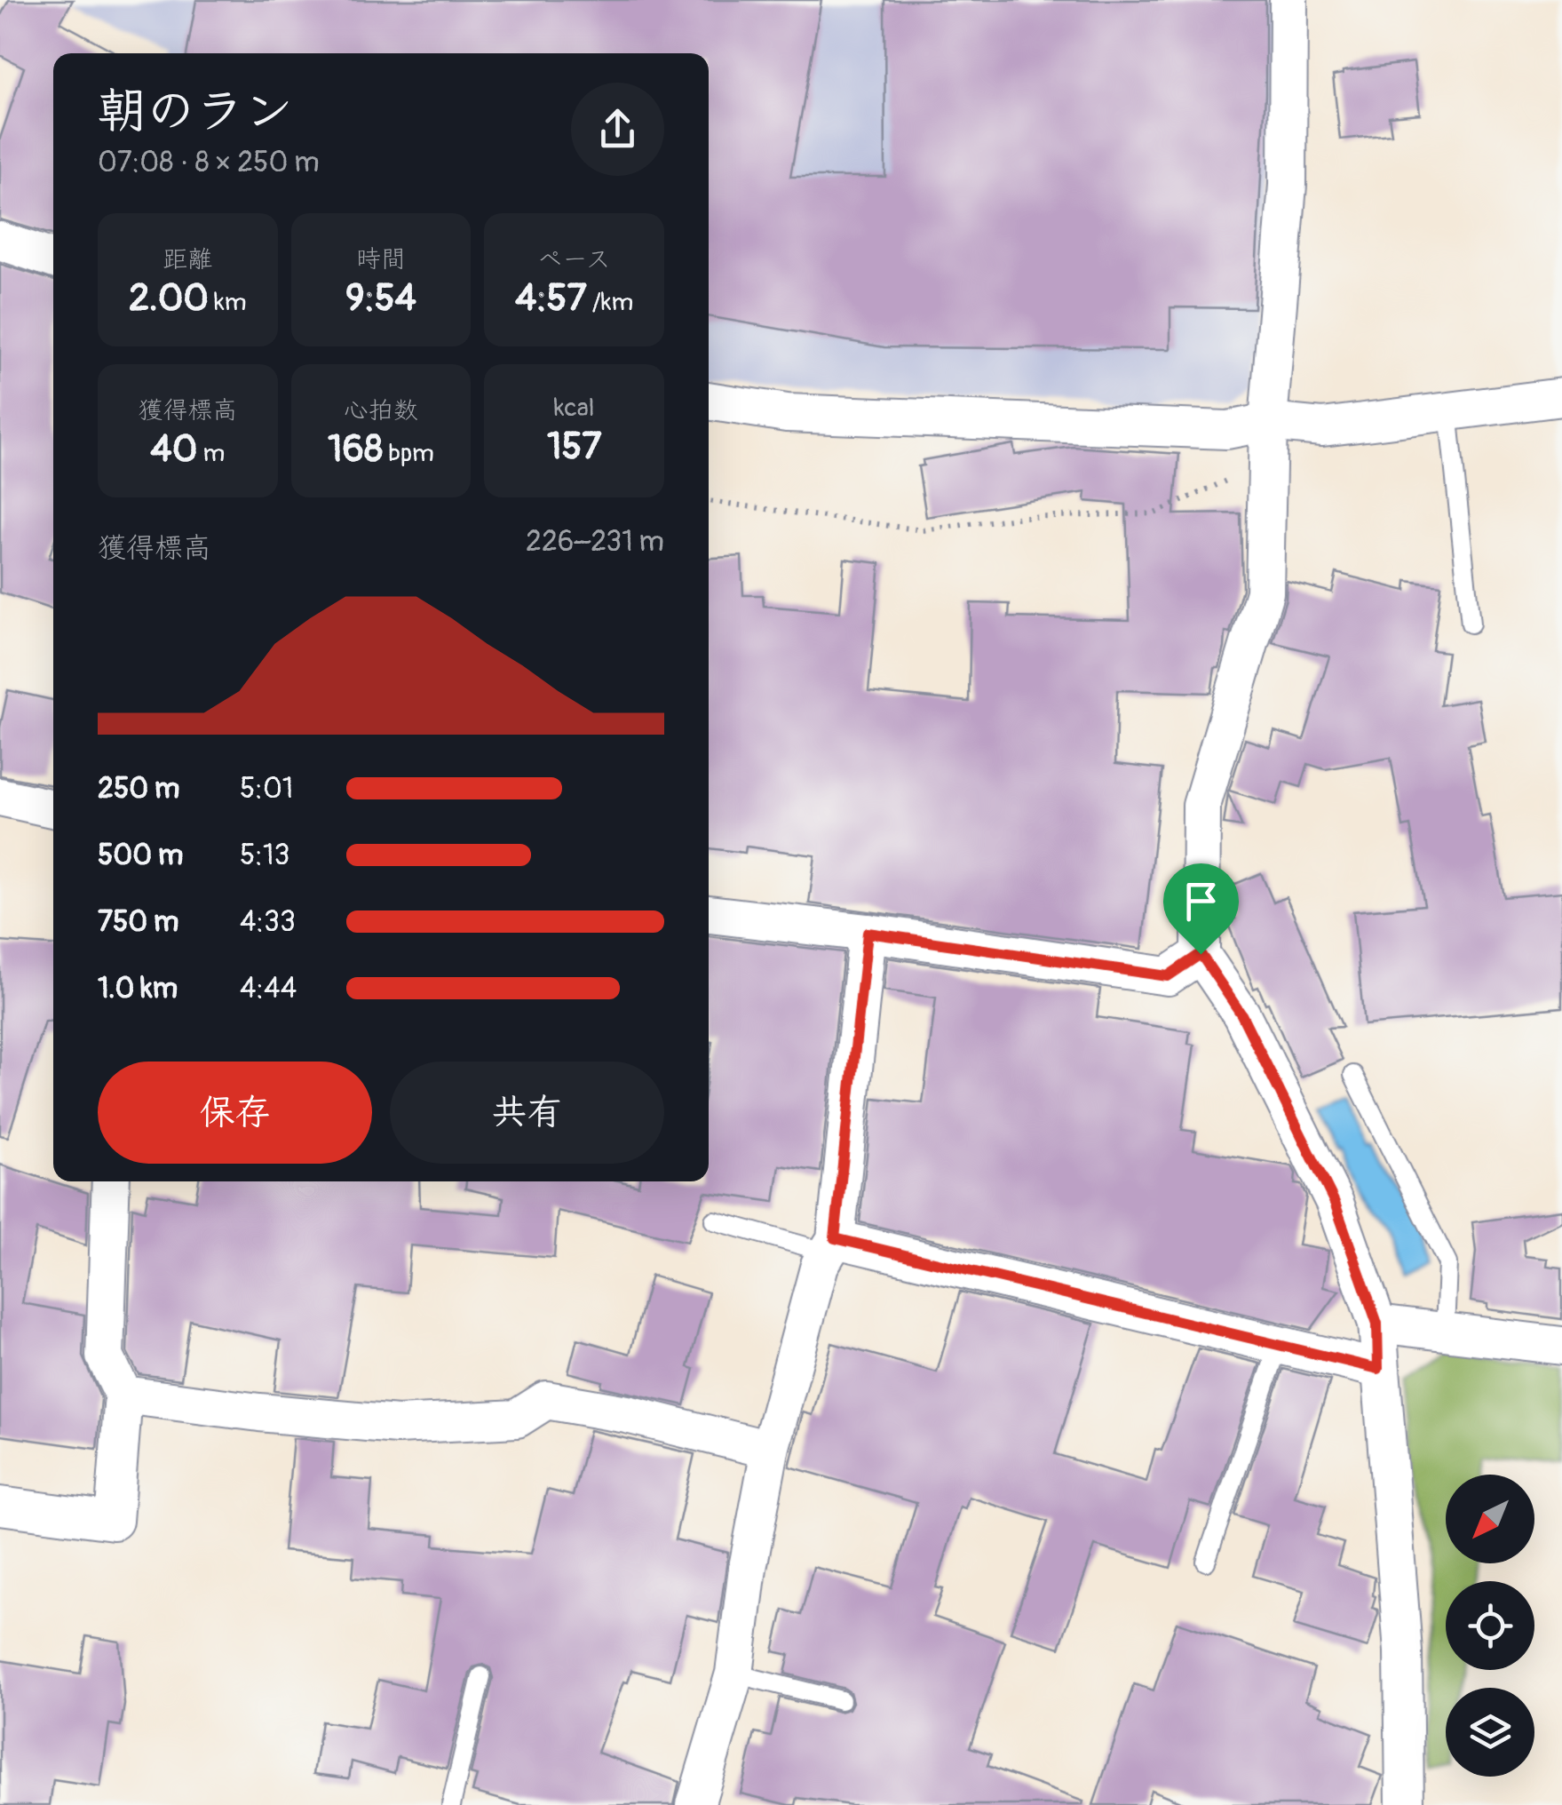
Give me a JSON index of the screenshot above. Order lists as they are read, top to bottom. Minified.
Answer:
{"north":"bottom left","page":{"heading":["朝のラン","07:08 · 8 × 250 m"],"stats":[["距離","2.00 km"],["時間","9:54"],["ペース","4:57 /km"],["獲得標高","40 m"],["心拍数","168 bpm"],["kcal","157"]],"chart":["獲得標高","226–231 m"],"list":[{"name":"250 m","note":"5:01"},{"name":"500 m","note":"5:13"},{"name":"750 m","note":"4:33"},{"name":"1.0 km","note":"4:44"}],"buttons":["保存","共有"]}}
